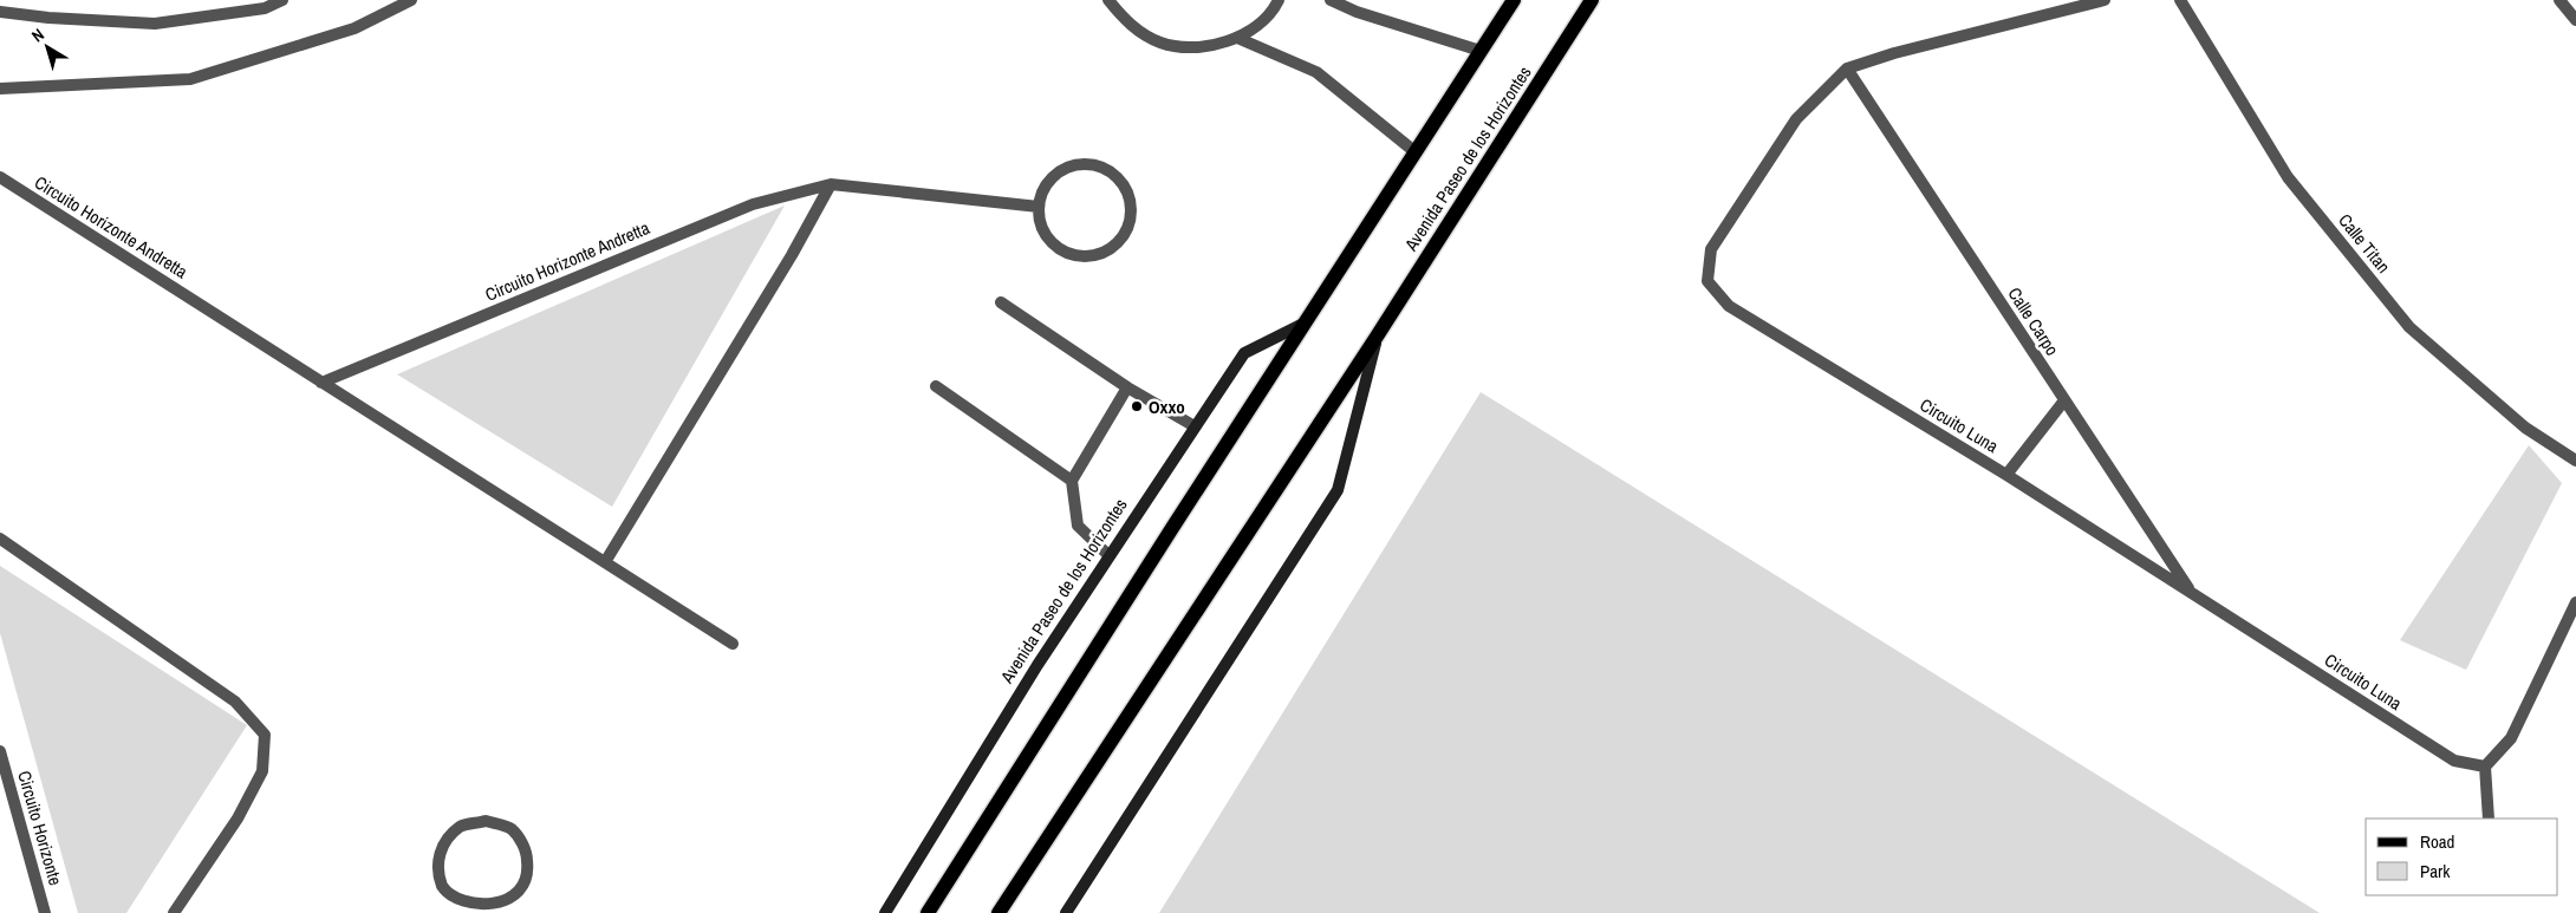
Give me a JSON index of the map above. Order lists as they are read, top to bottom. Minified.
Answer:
{"streets":{"main road":["Avenida Paseo de los Horizontes"],"street":["Circuito Horizonte Andretta","Calle Titan","Calle Carpo","Circuito Luna","Circuito Horizonte"]},"crossings":[["Calle Carpo","Circuito Luna"]],"places":["Oxxo"],"legend":["Road","Park"],"north":"top left"}
